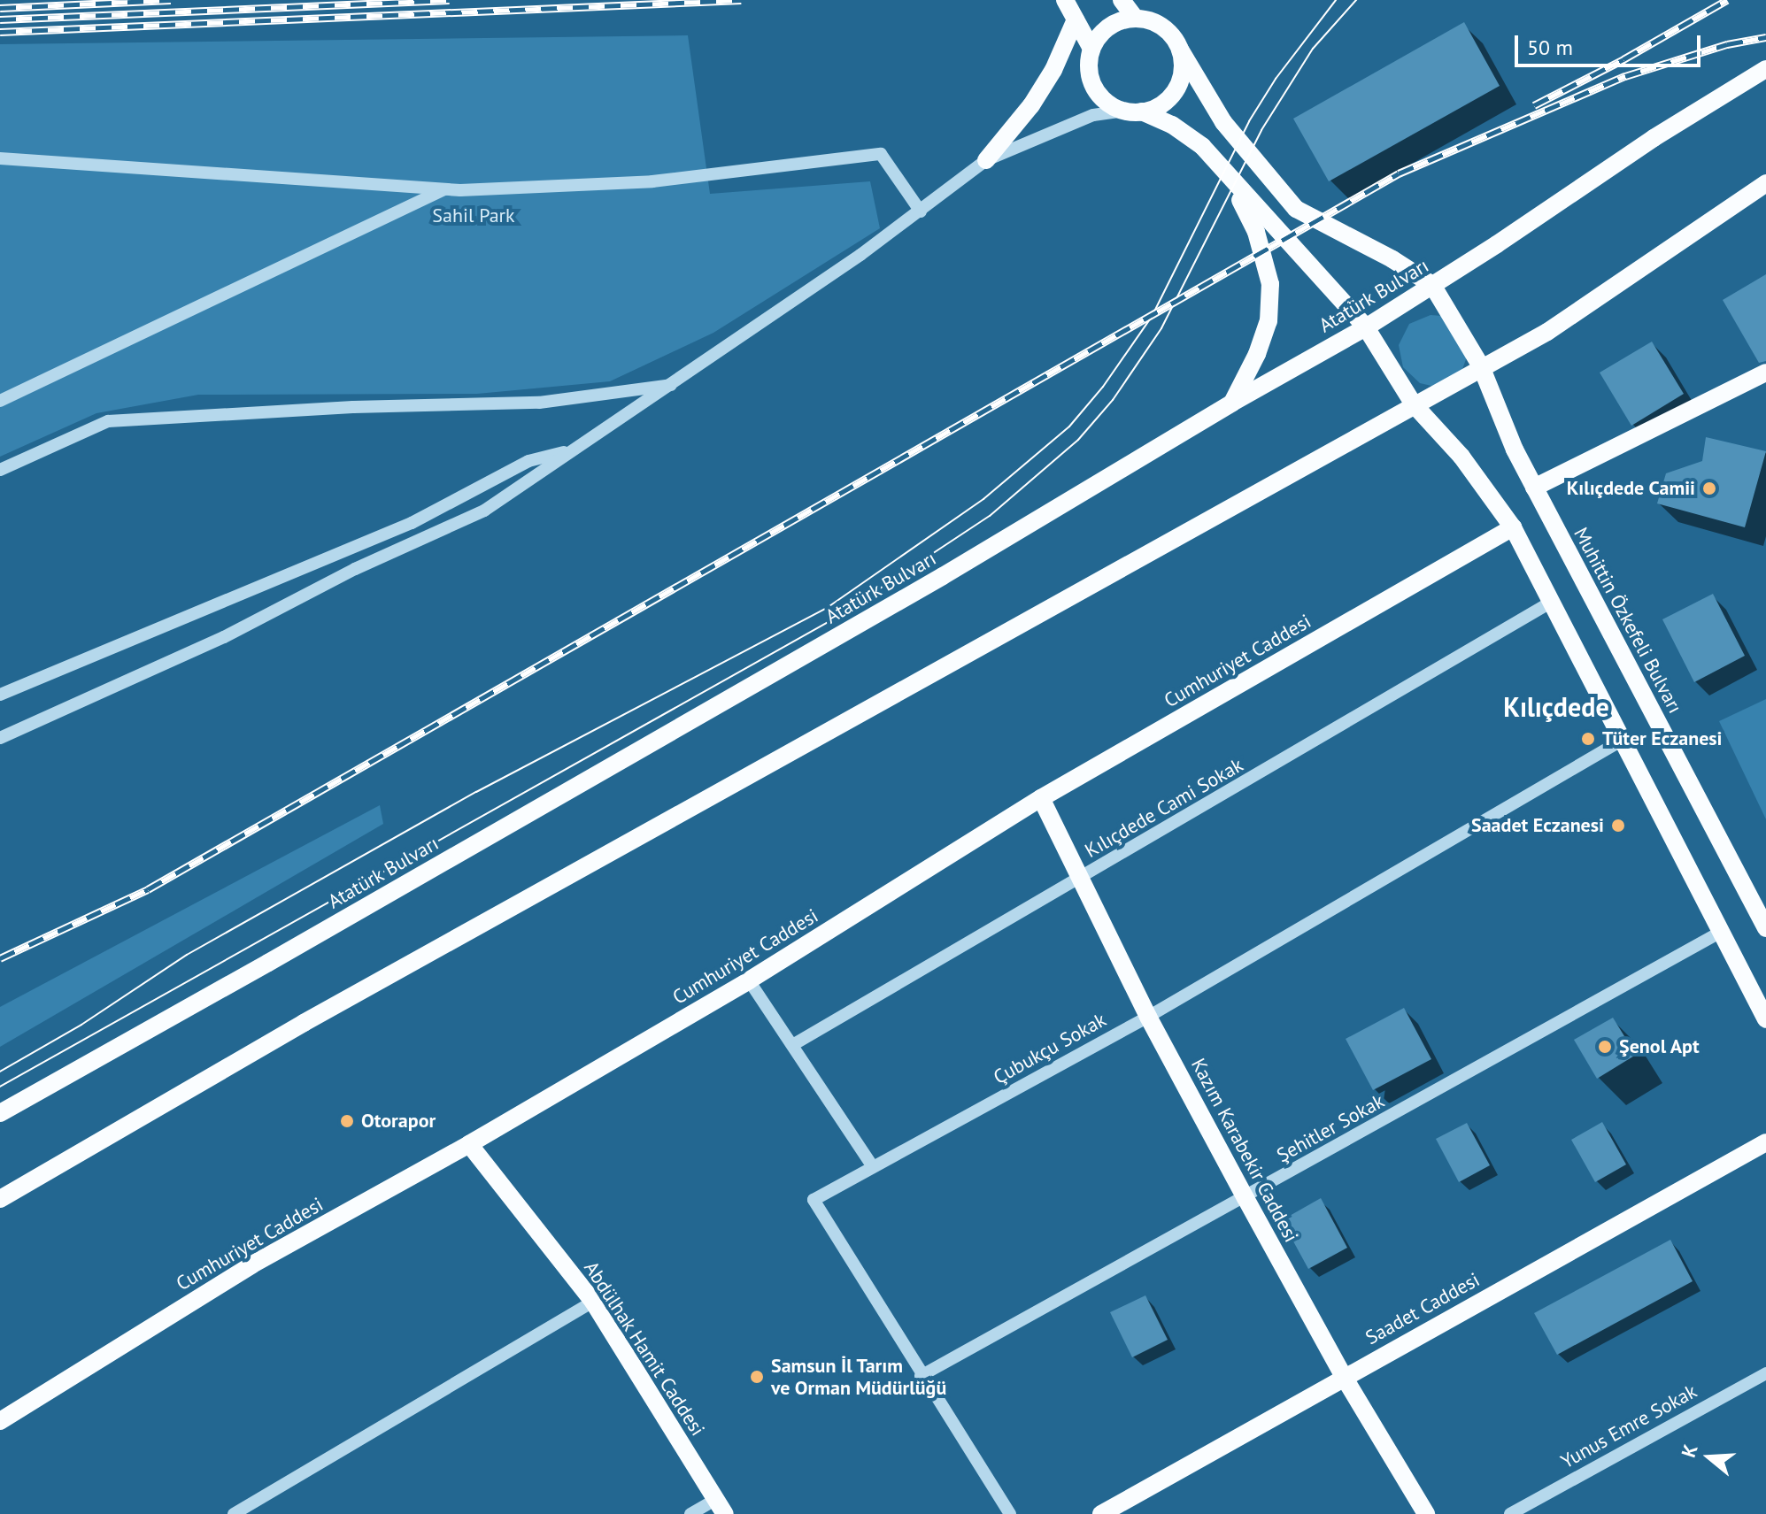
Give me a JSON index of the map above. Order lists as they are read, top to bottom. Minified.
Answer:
{"streets":{"main road":["Atatürk Bulvarı","Muhittin Özkefeli Bulvarı","Cumhuriyet Caddesi","Kazım Karabekir Caddesi","Saadet Caddesi","Abdülhak Hamit Caddesi"],"street":["Kılıçdede Cami Sokak","Çubukçu Sokak","Şehitler Sokak","Yunus Emre Sokak"]},"crossings":[["Atatürk Bulvarı","Muhittin Özkefeli Bulvarı"],["Cumhuriyet Caddesi","Kazım Karabekir Caddesi"],["Cumhuriyet Caddesi","Abdülhak Hamit Caddesi"],["Kılıçdede Cami Sokak","Kazım Karabekir Caddesi"],["Çubukçu Sokak","Şehitler Sokak"],["Çubukçu Sokak","Kazım Karabekir Caddesi"],["Şehitler Sokak","Kazım Karabekir Caddesi"],["Kazım Karabekir Caddesi","Saadet Caddesi"]],"districts":["Kılıçdede"],"parks":["Sahil Park"],"places":["Kılıçdede Camii","Tüter Eczanesi","Saadet Eczanesi","Şenol Apt","Otorapor","Samsun İl Tarım ve Orman Müdürlüğü"],"scale_bar":"50 m","north":"left"}
